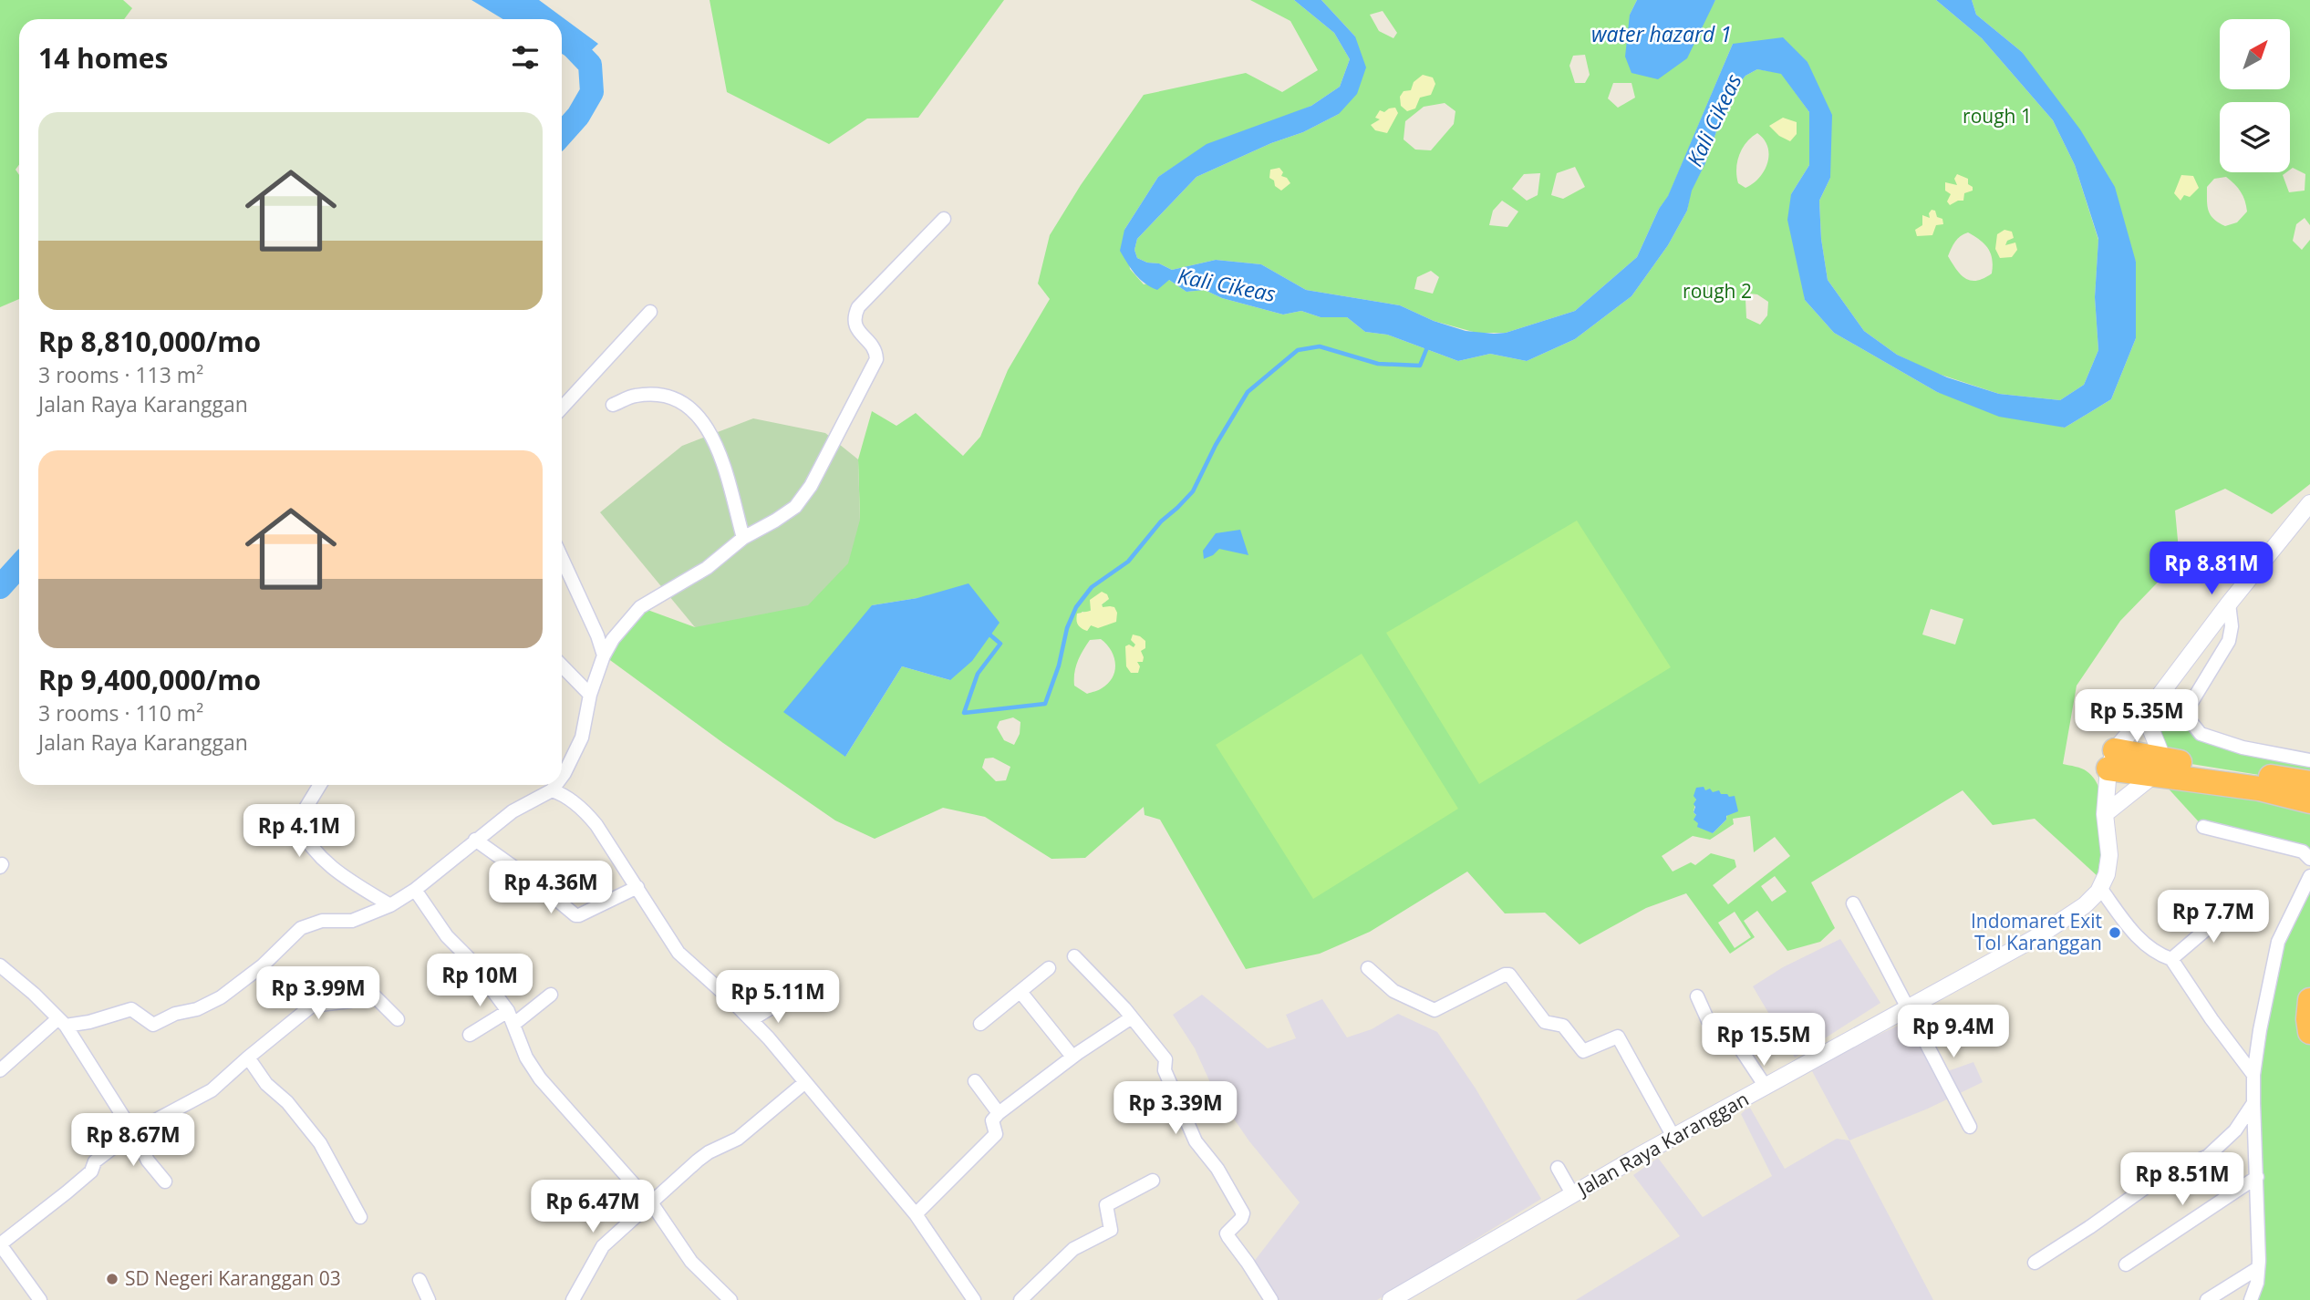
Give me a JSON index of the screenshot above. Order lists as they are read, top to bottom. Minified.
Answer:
{"streets":{"street":["Jalan Raya Karanggan"]},"water":["water hazard 1","Kali Cikeas"],"parks":["rough 1","rough 2"],"places":["Indomaret Exit Tol Karanggan","SD Negeri Karanggan 03"],"north":"top right","page":{"heading":"14 homes","list":[{"name":"Rp 8,810,000/mo","note":"3 rooms · 113 m² · Jalan Raya Karanggan"},{"name":"Rp 9,400,000/mo","note":"3 rooms · 110 m² · Jalan Raya Karanggan"}],"price":["Rp 8.81M","Rp 5.35M","Rp 4.1M","Rp 4.36M","Rp 7.7M","Rp 10M","Rp 3.99M","Rp 5.11M","Rp 9.4M","Rp 15.5M","Rp 3.39M","Rp 8.67M","Rp 8.51M","Rp 6.47M"]}}
